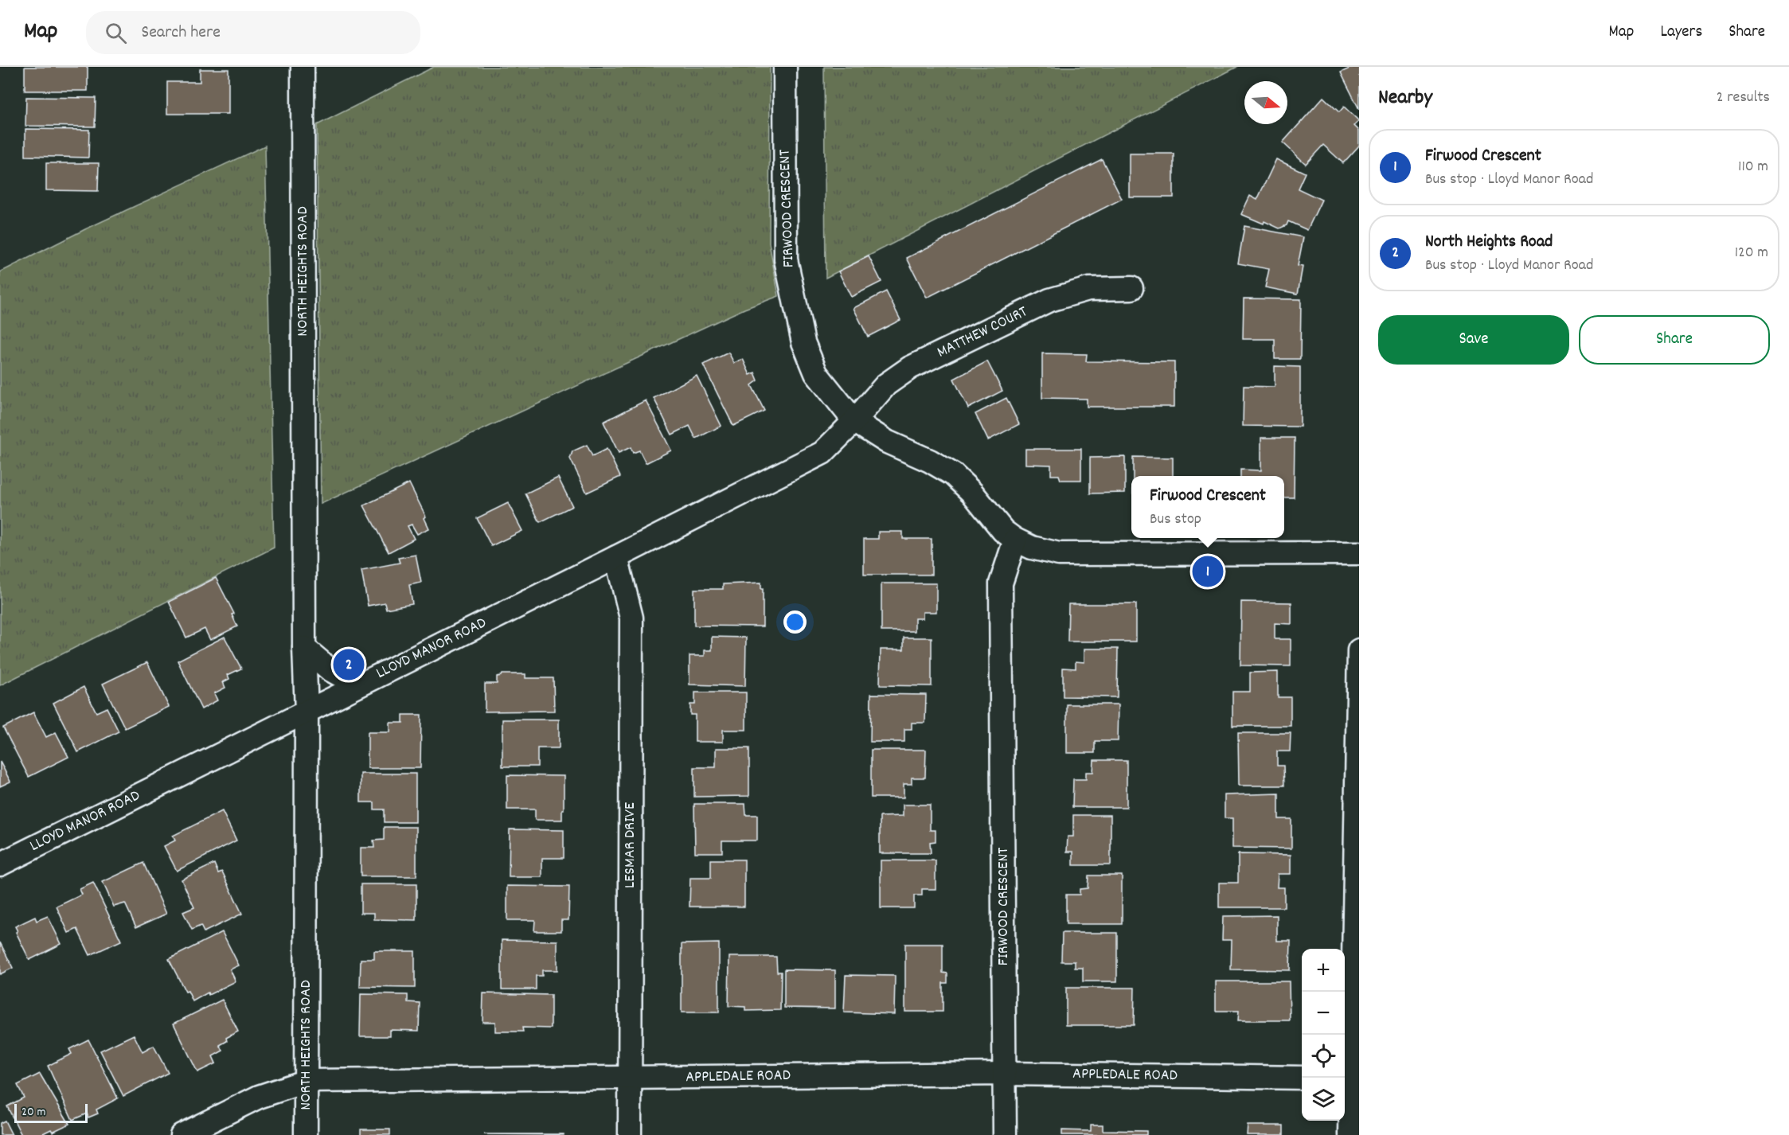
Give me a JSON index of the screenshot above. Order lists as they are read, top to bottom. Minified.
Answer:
{"streets":{"street":["FIRWOOD CRESCENT","NORTH HEIGHTS ROAD","MATTHEW COURT","LLOYD MANOR ROAD","LESMAR DRIVE","APPLEDALE ROAD"]},"crossings":[["FIRWOOD CRESCENT","MATTHEW COURT"],["FIRWOOD CRESCENT","LLOYD MANOR ROAD"],["FIRWOOD CRESCENT","APPLEDALE ROAD"],["NORTH HEIGHTS ROAD","LLOYD MANOR ROAD"],["NORTH HEIGHTS ROAD","APPLEDALE ROAD"],["MATTHEW COURT","LLOYD MANOR ROAD"],["LLOYD MANOR ROAD","LESMAR DRIVE"],["LESMAR DRIVE","APPLEDALE ROAD"]],"scale_bar":"20 m","north":"right","page":{"header":"Map","search":"Search here","nav":["Map","Layers","Share"],"heading":["Nearby","2 results"],"list":[{"mark":"1","name":"Firwood Crescent","note":"Bus stop · Lloyd Manor Road","value":"110 m"},{"mark":"2","name":"North Heights Road","note":"Bus stop · Lloyd Manor Road","value":"120 m"}],"buttons":["Save","Share"],"popup":["Firwood Crescent","Bus stop"],"pins":["1","2"],"map_buttons":["+","−"],"scale":"20 m"}}
